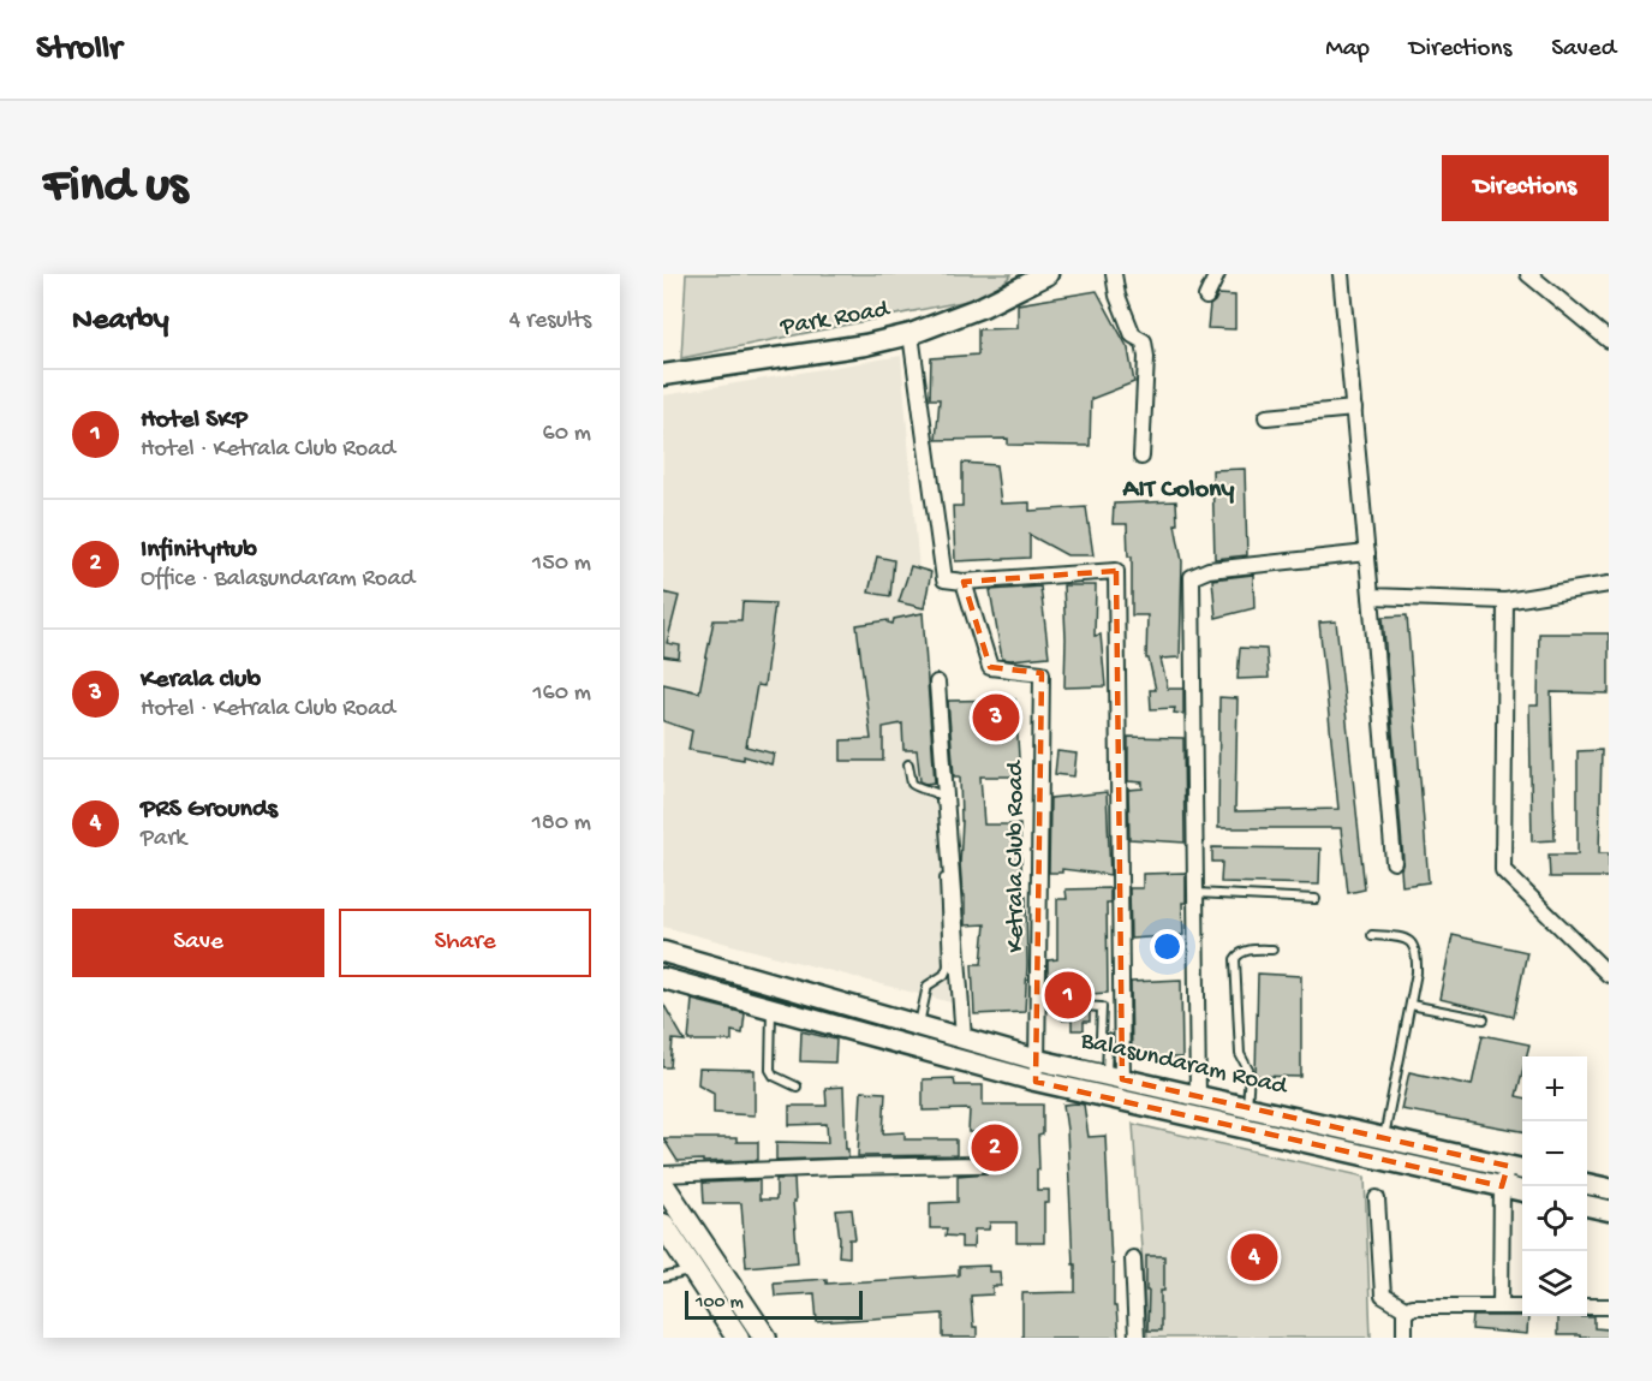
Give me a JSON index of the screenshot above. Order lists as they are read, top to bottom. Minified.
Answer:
{"streets":{"main road":["Park Road","Balasundaram Road"],"street":["Ketrala Club Road"]},"crossings":[["Ketrala Club Road","Balasundaram Road"]],"districts":["AIT Colony"],"scale_bar":"100 m","page":{"header":"Strollr","nav":["Map","Directions","Saved"],"buttons":["Directions",["Save","Share"]],"title":"Find us","heading":["Nearby","4 results"],"list":[{"mark":"1","name":"Hotel SKP","note":"Hotel · Ketrala Club Road","value":"60 m"},{"mark":"2","name":"InfinityHub","note":"Office · Balasundaram Road","value":"150 m"},{"mark":"3","name":"Kerala club","note":"Hotel · Ketrala Club Road","value":"160 m"},{"mark":"4","name":"PRS Grounds","note":"Park","value":"180 m"}],"pins":["3","1","2","4"],"map_buttons":["+","−"],"scale":"100 m"}}
